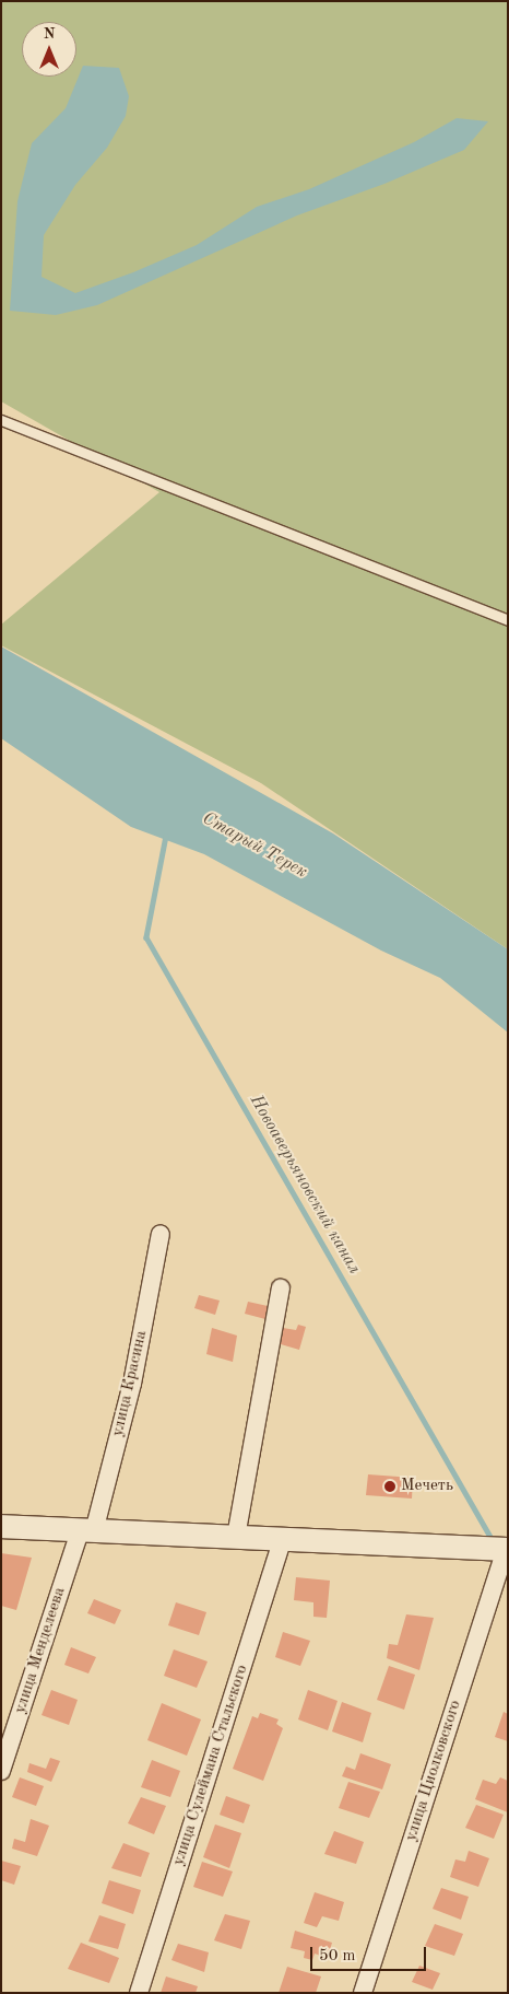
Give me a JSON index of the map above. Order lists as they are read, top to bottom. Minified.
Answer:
{"streets":{"street":["улица Красина","улица Менделеева","улица Сулеймана Стальского","улица Циолковского"]},"crossings":[["улица Красина","улица Менделеева"]],"water":["Старый Терек","Новоаверьяновский канал"],"places":["Мечеть"],"scale_bar":"50 m","north":"top"}
